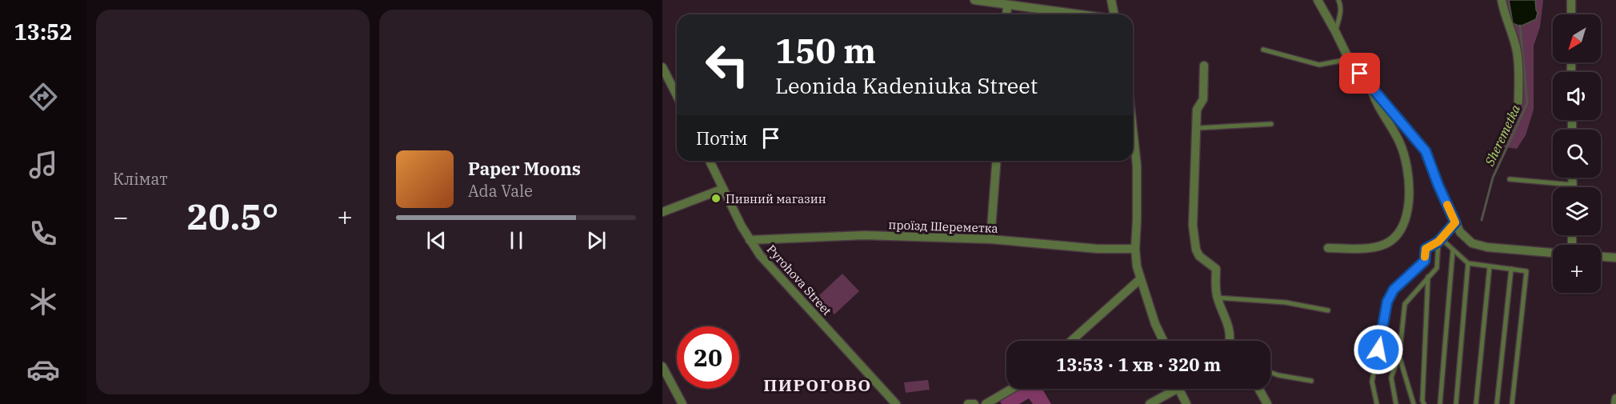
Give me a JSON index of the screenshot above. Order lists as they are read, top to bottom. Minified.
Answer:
{"streets":{"street":["проїзд Шереметка","Pyrohova Street"]},"crossings":[["проїзд Шереметка","Pyrohova Street"]],"districts":["ПИРОГОВО"],"water":["Sheremetka"],"places":["Пивний магазин"],"north":"bottom left","page":{"tabs":"13:52","tile":"Клімат","map_buttons":"+","turn":["150 m","Leonida Kadeniuka Street"],"then":"Потім","song":["Paper Moons","Ada Vale"],"heat":["−","20.5°","+"],"limit":"20","trip":"13:53 · 1 хв · 320 m"}}
